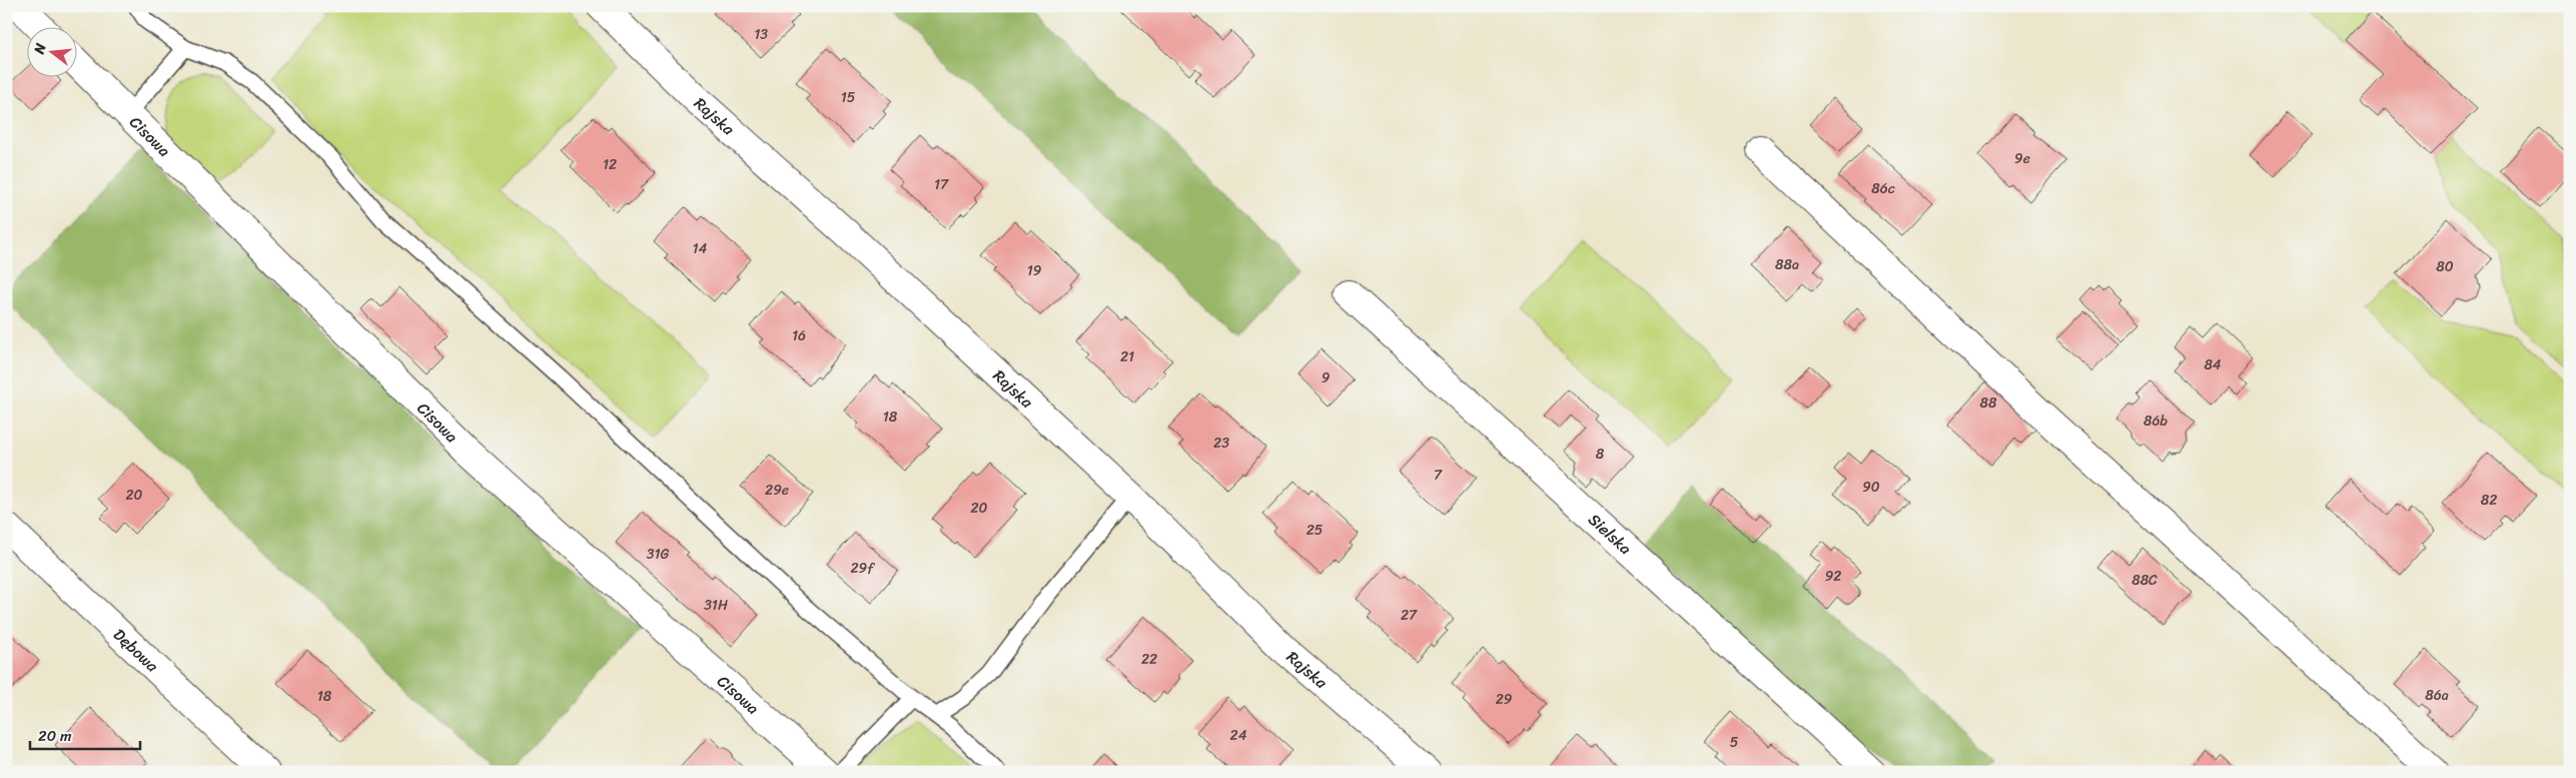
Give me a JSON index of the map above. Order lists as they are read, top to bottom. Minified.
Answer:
{"streets":{"street":["Rajska","Cisowa","Sielska","Dębowa"]},"house_numbers":["13","15","9e","12","17","86c","14","88a","80","19","16","21","84","9","88","18","86b","23","8","7","90","29e","20","82","20","25","31G","29f","92","88C","31H","27","22","86a","18","29","24","5"],"scale_bar":"20 m","north":"left"}
